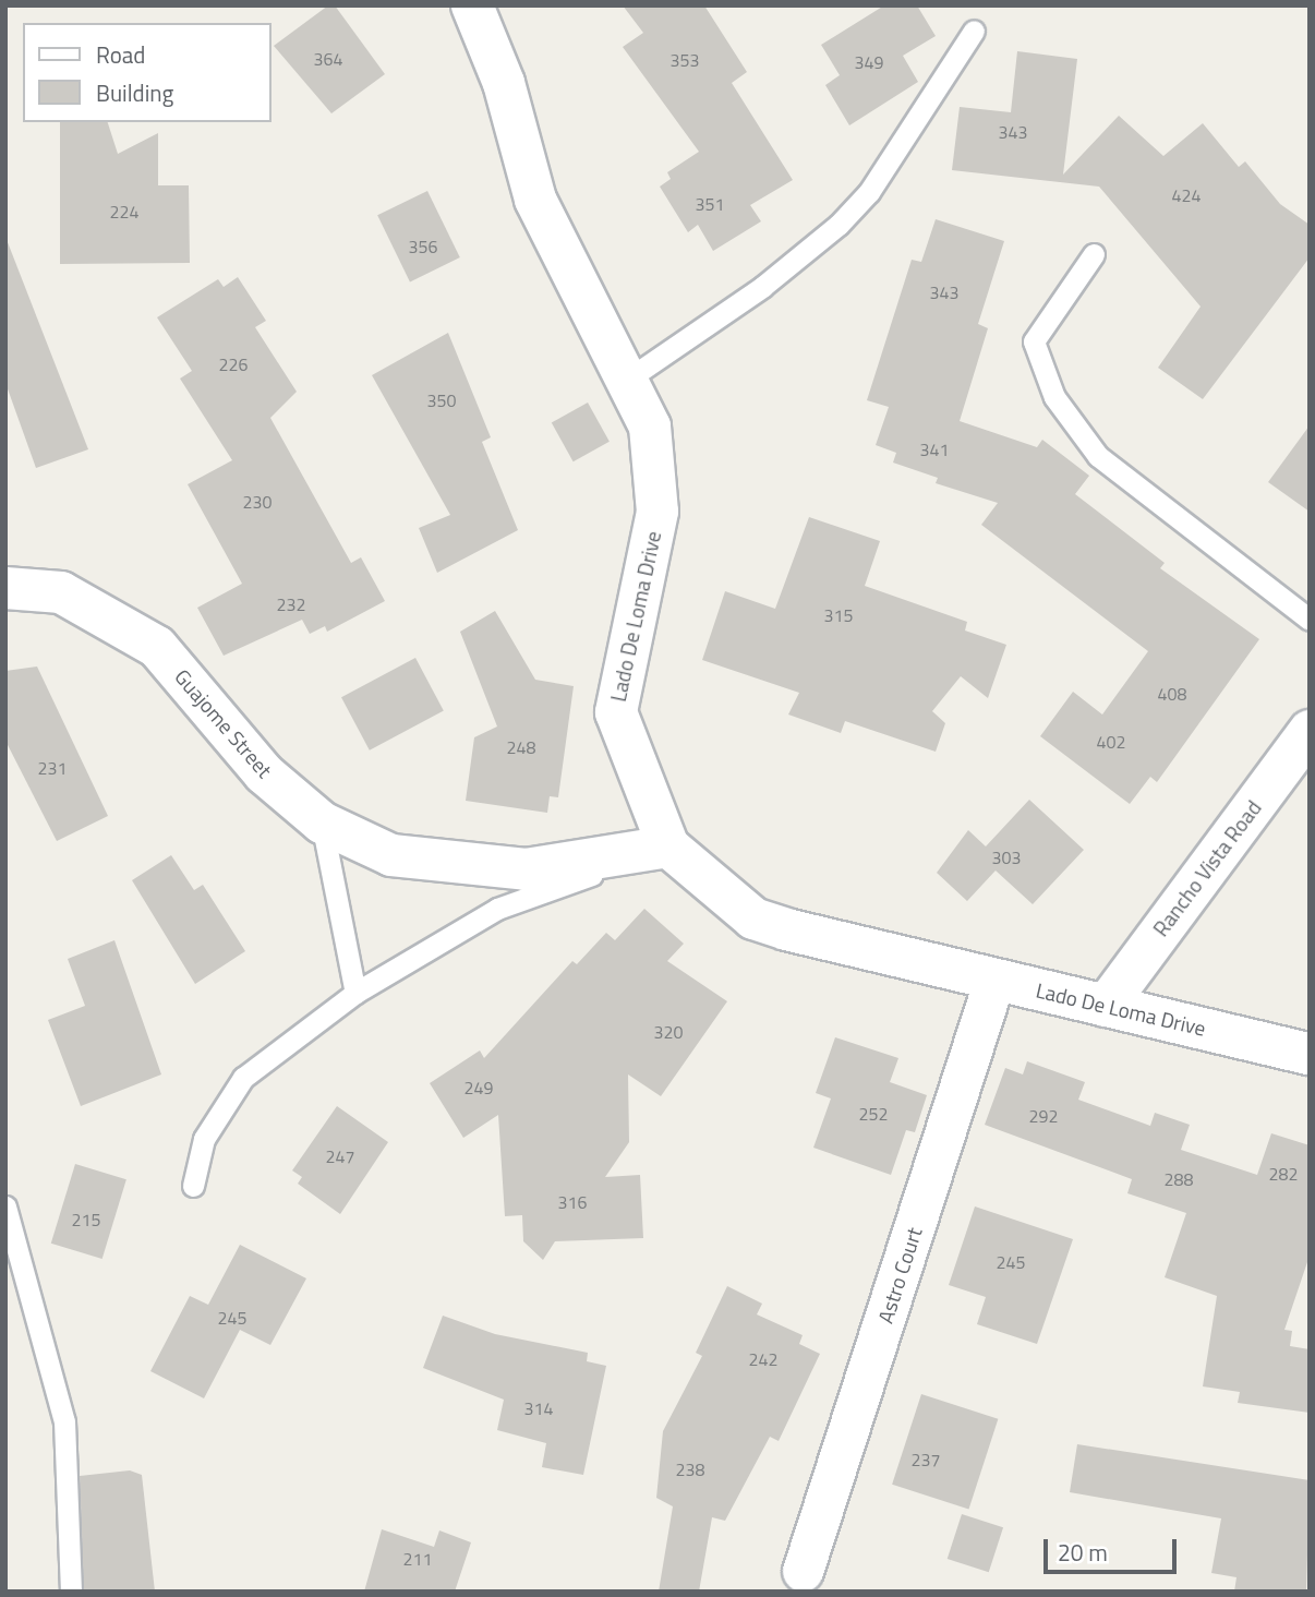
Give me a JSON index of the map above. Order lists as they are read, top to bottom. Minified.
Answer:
{"streets":{"street":["Lado De Loma Drive","Guajome Street","Rancho Vista Road","Astro Court"]},"crossings":[["Lado De Loma Drive","Guajome Street"],["Lado De Loma Drive","Rancho Vista Road"],["Lado De Loma Drive","Astro Court"]],"house_numbers":["364","353","349","343","424","351","224","356","343","226","350","341","230","232","315","408","402","248","231","303","320","249","252","292","247","282","288","316","215","245","245","242","314","237","238","211"],"legend":["Road","Building"],"scale_bar":"20 m"}
